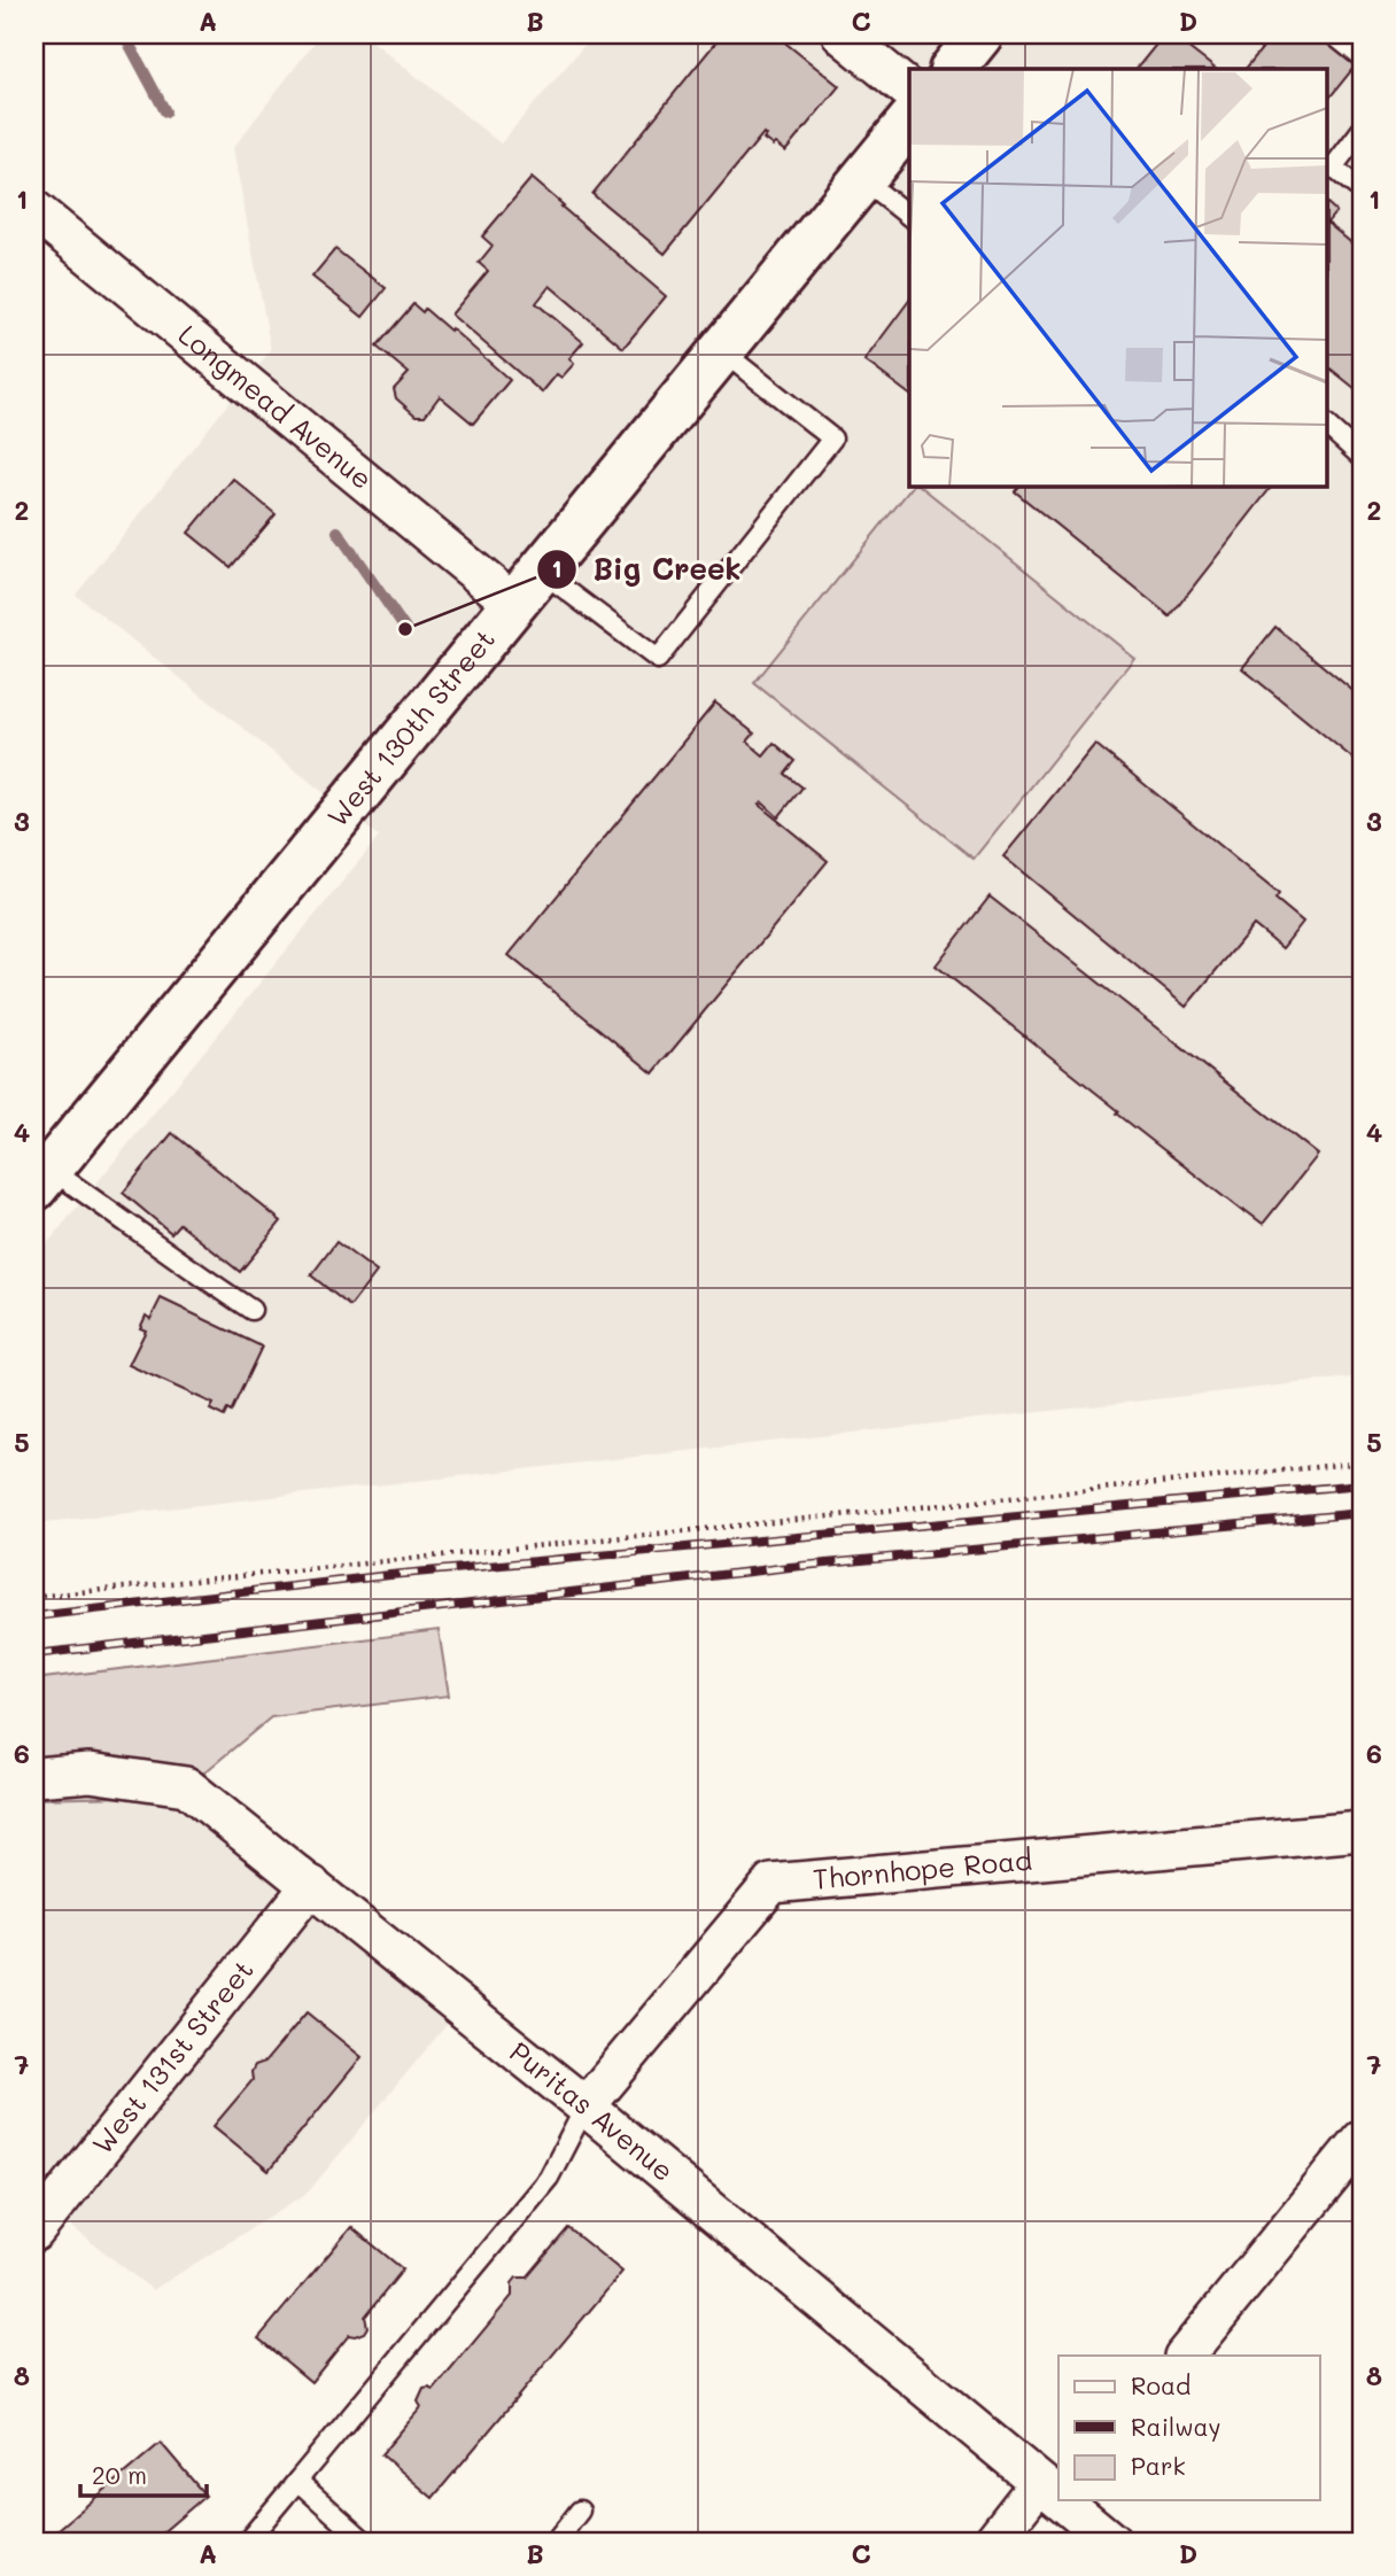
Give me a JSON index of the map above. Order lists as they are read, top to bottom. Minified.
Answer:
{"streets":{"main road":["West 130th Street"],"street":["Longmead Avenue","Thornhope Road","West 131st Street","Puritas Avenue"]},"crossings":[["Longmead Avenue","West 130th Street"],["Thornhope Road","Puritas Avenue"],["West 131st Street","Puritas Avenue"]],"places":["Big Creek"],"legend":["Road","Railway","Park"],"scale_bar":"20 m","grid":{"columns":["A","B","C","D"],"rows":["1","2","3","4","5","6","7","8"]}}
